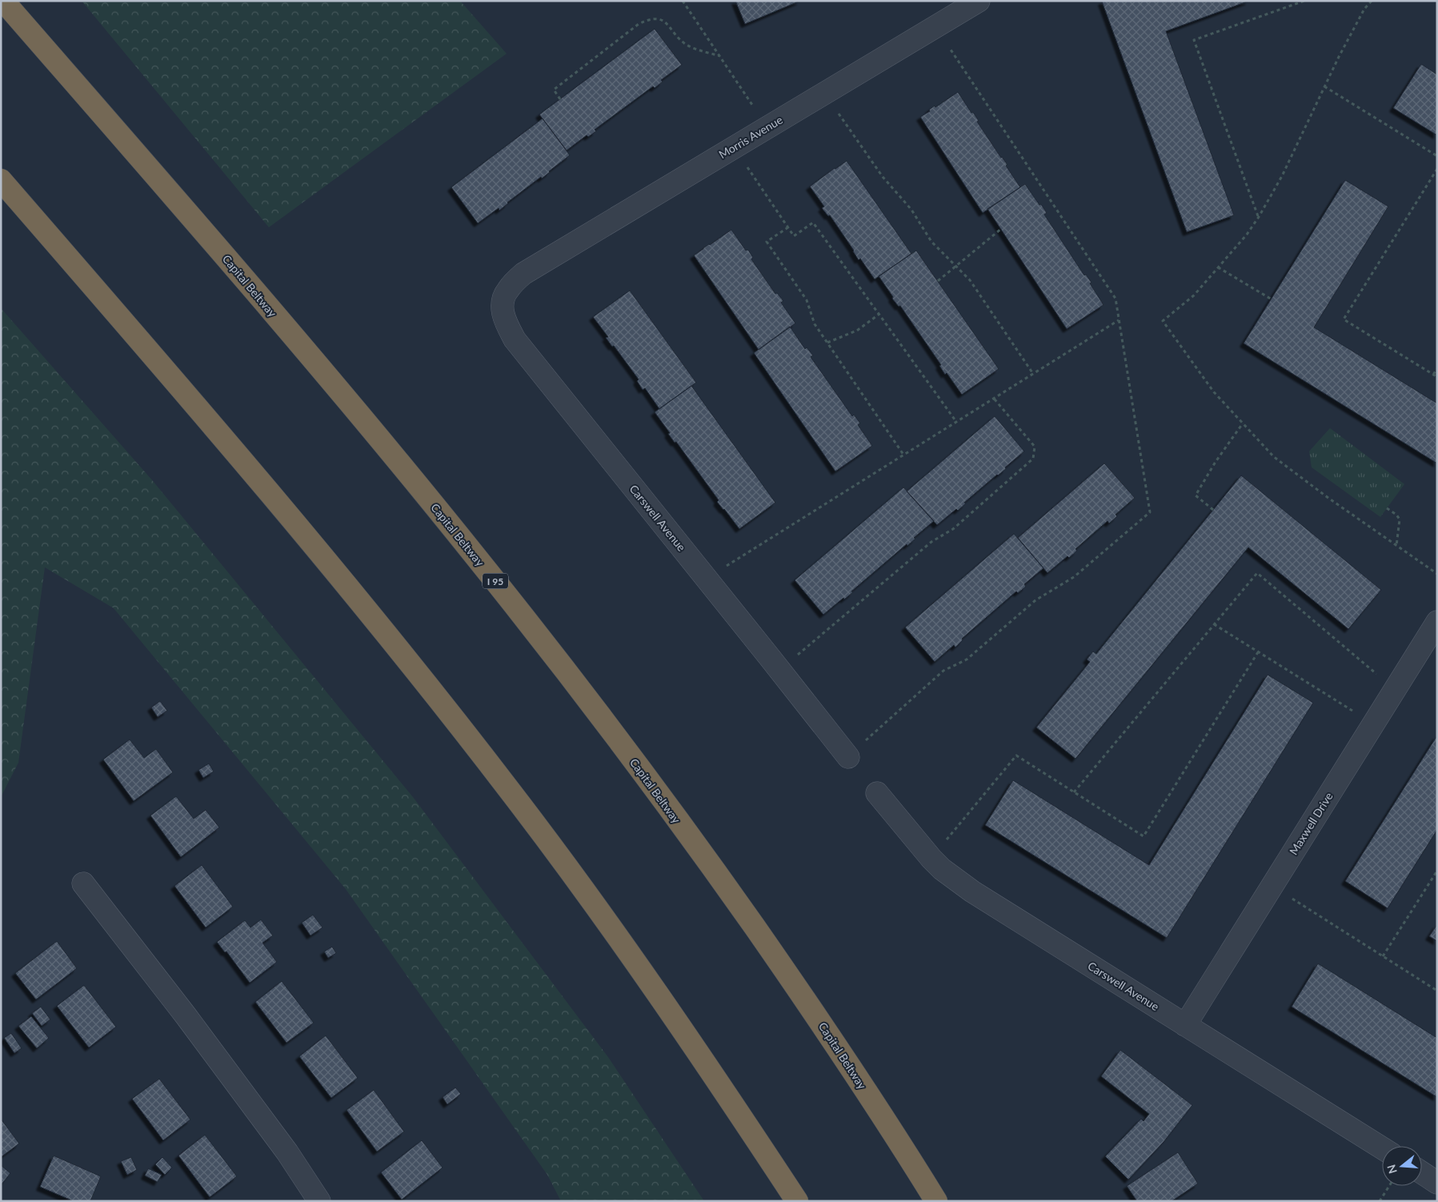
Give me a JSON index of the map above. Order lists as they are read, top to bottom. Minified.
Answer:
{"streets":{"highway":["Capital Beltway","I 95"],"street":["Morris Avenue","Carswell Avenue","Maxwell Drive"]},"crossings":[["Morris Avenue","Carswell Avenue"],["Carswell Avenue","Maxwell Drive"]],"north":"left"}
